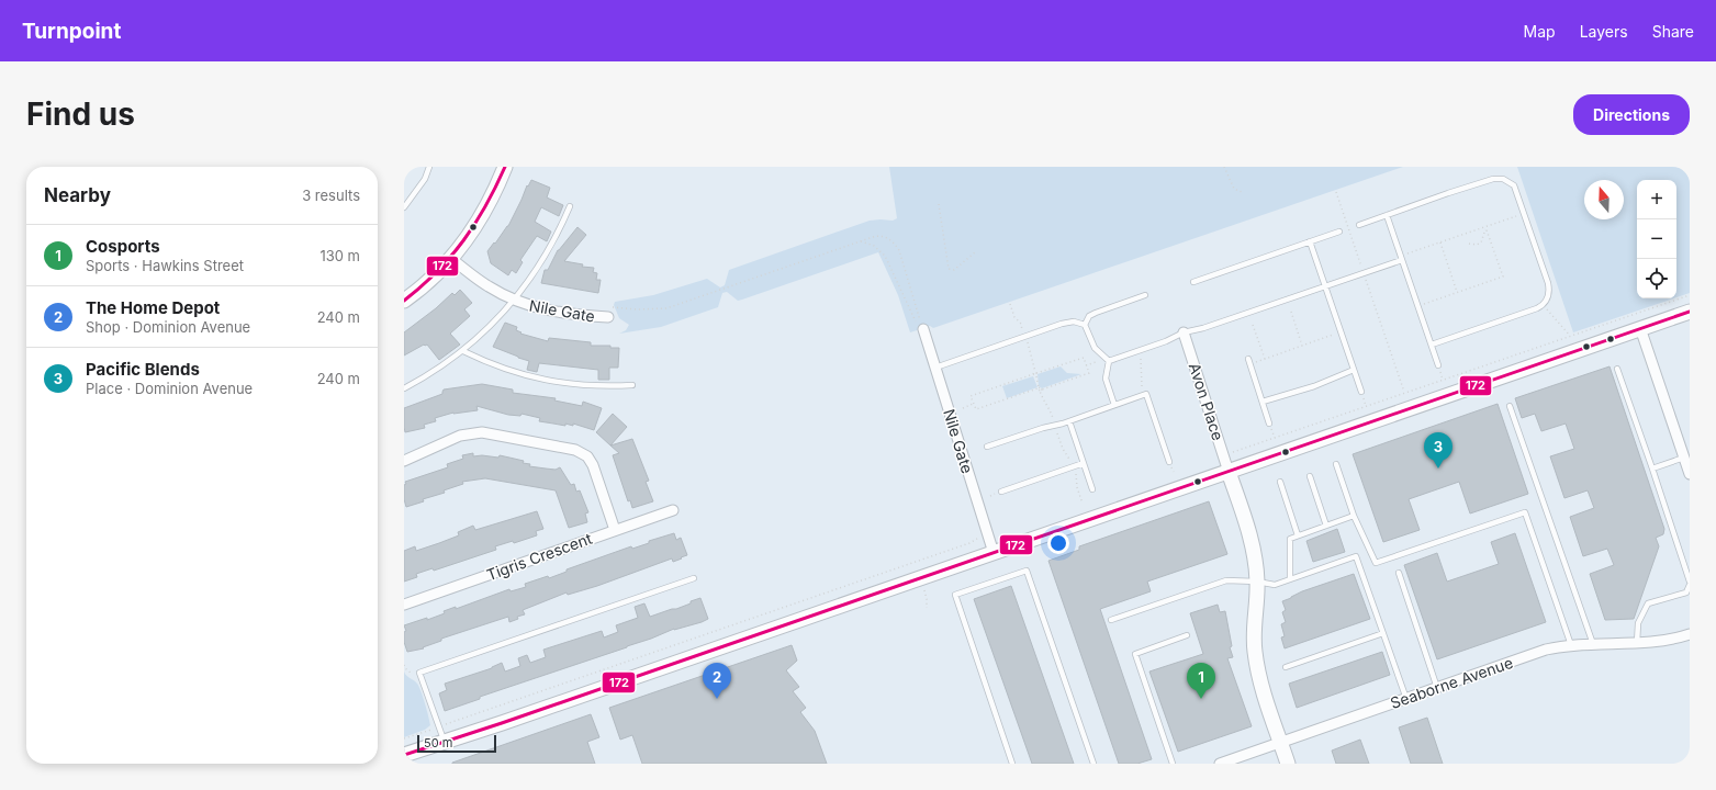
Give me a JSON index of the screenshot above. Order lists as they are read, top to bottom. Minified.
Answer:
{"streets":{"street":["Nile Gate","Avon Place","Tigris Crescent","Seaborne Avenue"]},"lines":["transit line 172"],"scale_bar":"50 m","north":"top","page":{"header":"Turnpoint","nav":["Map","Layers","Share"],"buttons":"Directions","title":"Find us","heading":["Nearby","3 results"],"map_buttons":["+","−"],"list":[{"mark":"1","name":"Cosports","note":"Sports · Hawkins Street","value":"130 m"},{"mark":"2","name":"The Home Depot","note":"Shop · Dominion Avenue","value":"240 m"},{"mark":"3","name":"Pacific Blends","note":"Place · Dominion Avenue","value":"240 m"}],"pins":["3","1","2"],"scale":"50 m"}}
